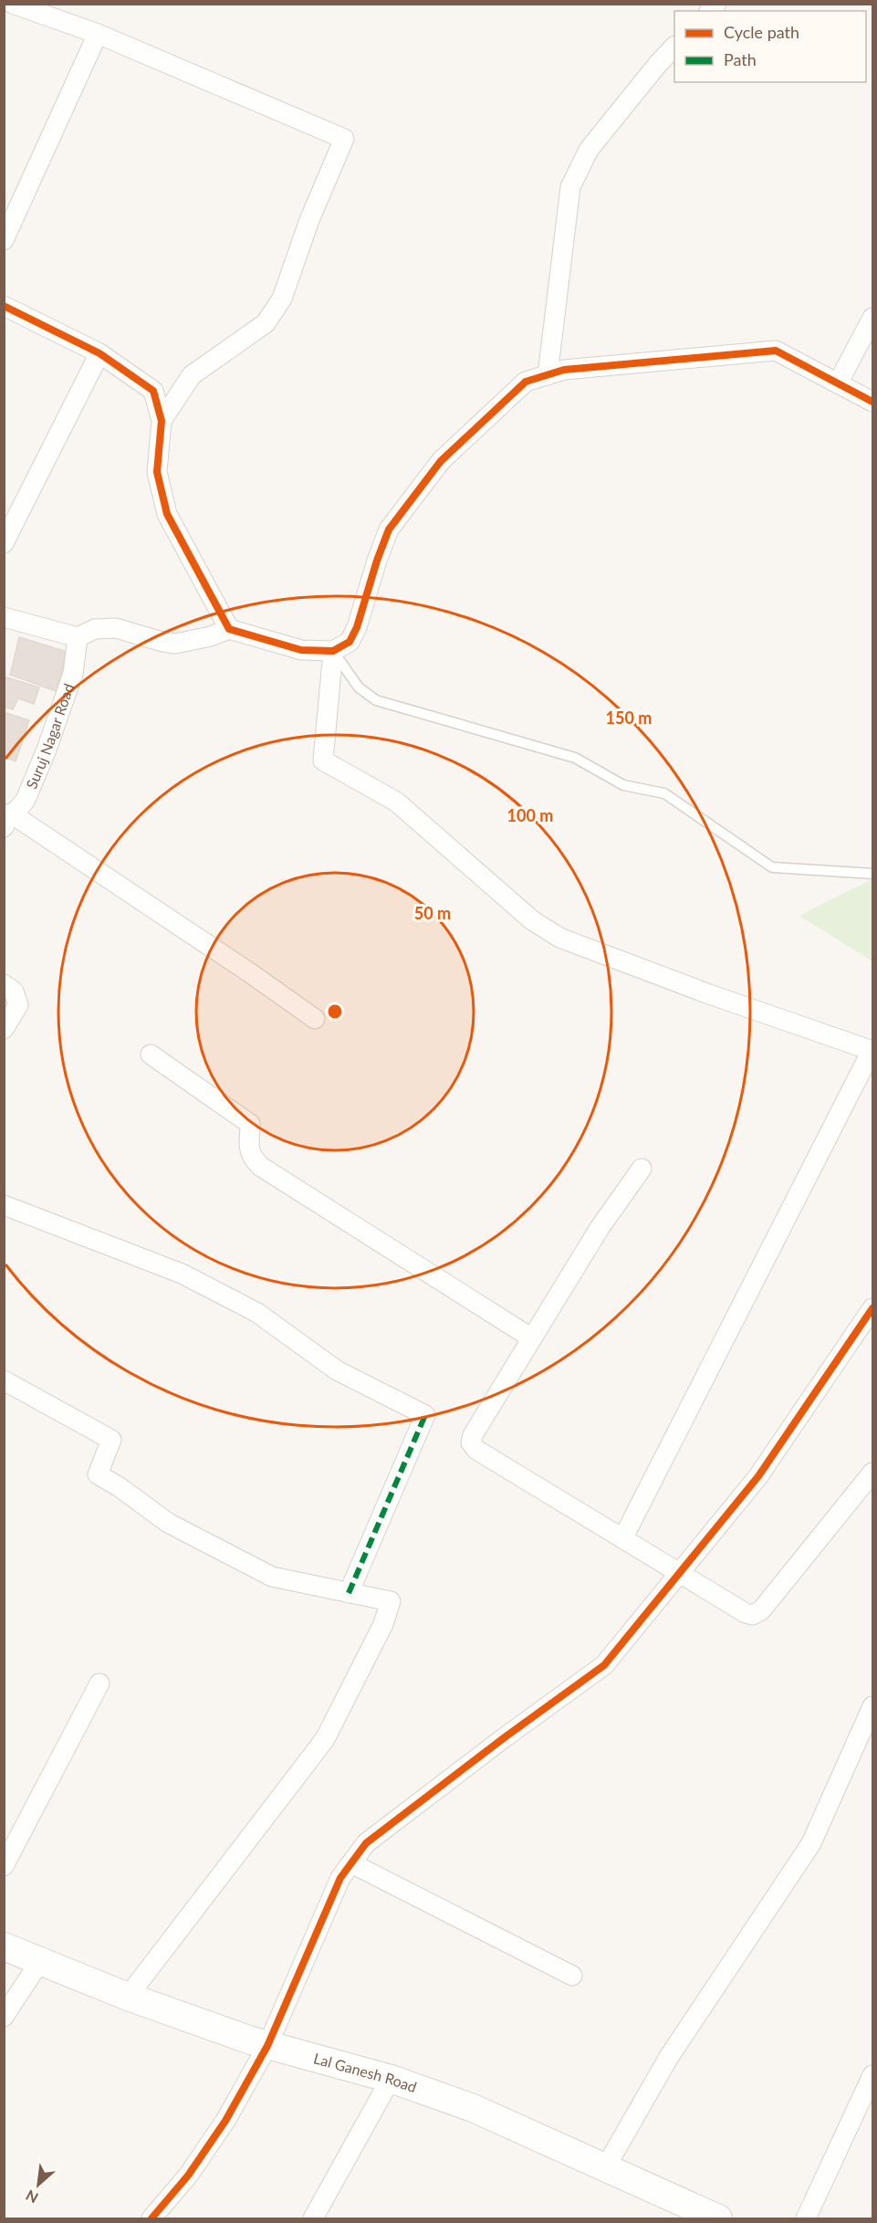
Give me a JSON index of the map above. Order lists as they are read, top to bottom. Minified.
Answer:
{"streets":{"main road":["Lal Ganesh Road"],"street":["Suruj Nagar Road"]},"legend":["Cycle path","Path"],"north":"bottom left","rings":["150 m","100 m","50 m"]}
